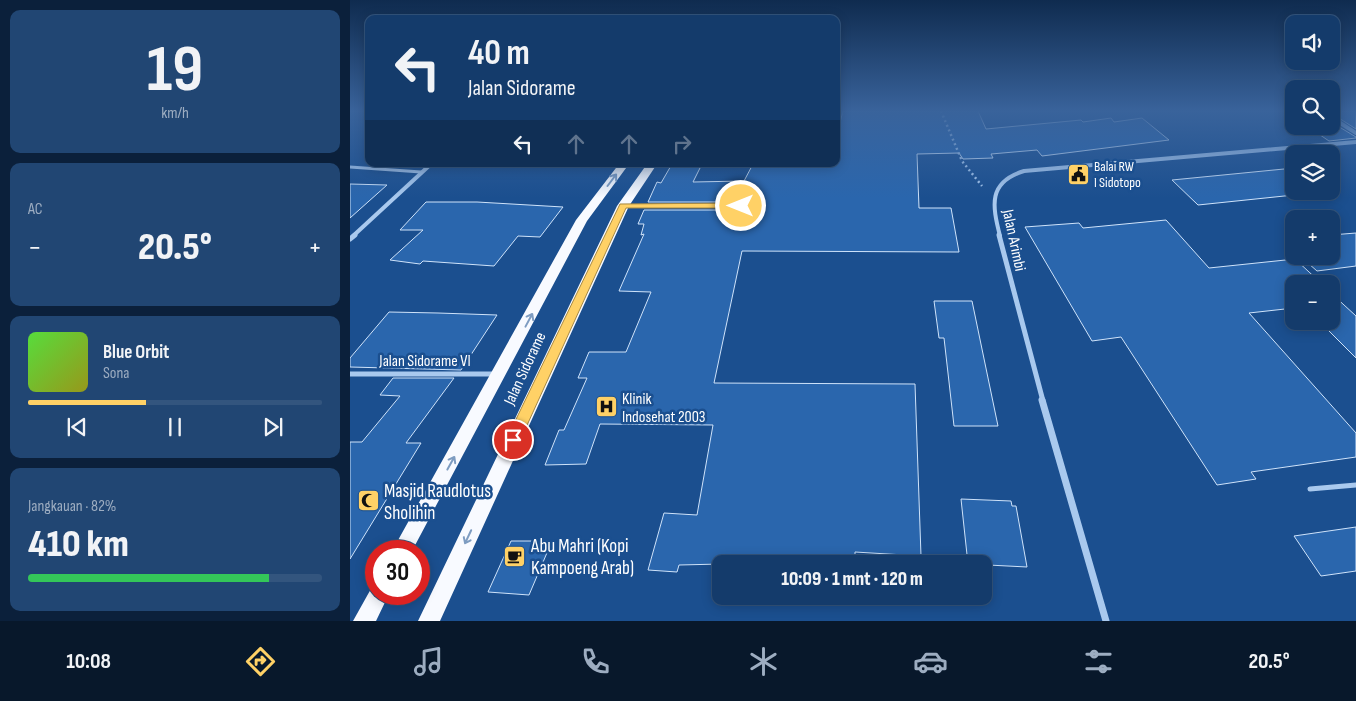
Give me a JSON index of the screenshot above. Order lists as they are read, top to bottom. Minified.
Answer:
{"streets":{"highway":["Jalan Sidorame"],"street":["Jalan Arimbi","Jalan Sidorame VI"]},"crossings":[["Jalan Sidorame VI","Jalan Sidorame"]],"places":{"public building":["Balai RW I Sidotopo"],"hospital":["Klinik Indosehat 2003"],"mosque":["Masjid Raudlotus Sholihin"],"cafe":["Abu Mahri (Kopi Kampoeng Arab)"]},"page":{"tile":[["19","km/h"],"AC",["Jangkauan · 82%","410 km"]],"map_buttons":["+","−"],"turn":["40 m","Jalan Sidorame"],"heat":["−","20.5°","+"],"song":["Blue Orbit","Sona"],"limit":"30","trip":"10:09 · 1 mnt · 120 m","tabs":["10:08","20.5°"]}}
